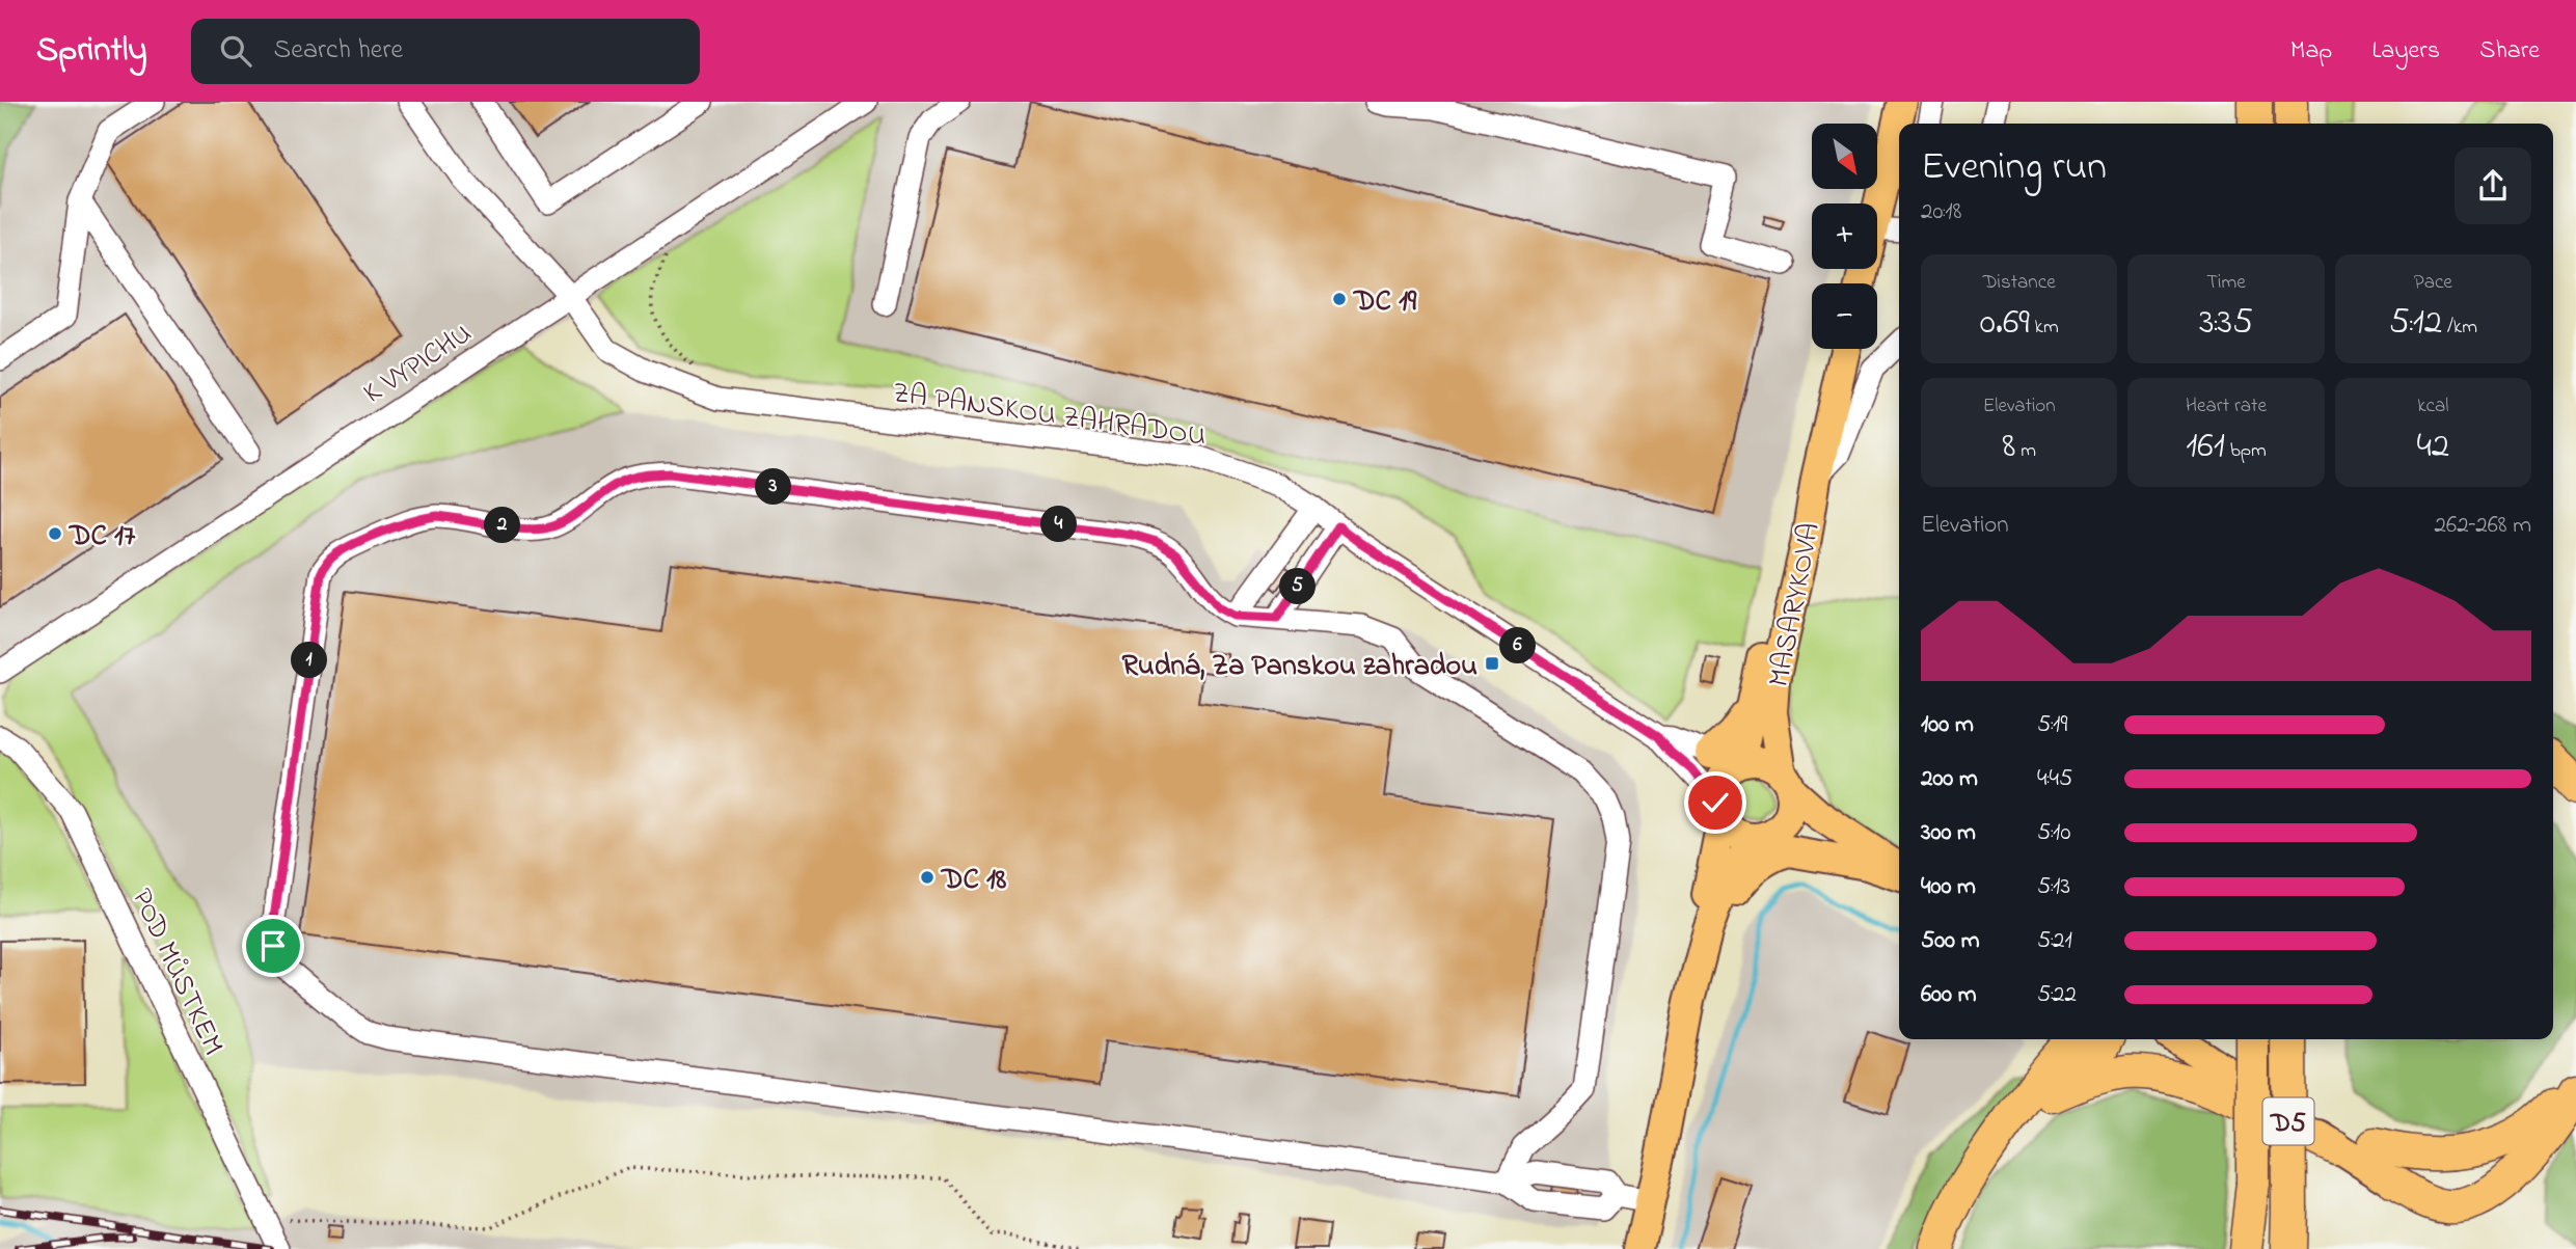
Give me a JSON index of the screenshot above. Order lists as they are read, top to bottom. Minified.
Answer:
{"streets":{"highway":["D5"],"main road":["MASARYKOVA"],"street":["K VYPICHU","ZA PANSKOU ZAHRADOU","POD MŮSTKEM"]},"crossings":[["K VYPICHU","ZA PANSKOU ZAHRADOU"],["ZA PANSKOU ZAHRADOU","MASARYKOVA"]],"places":{"other":["DC 19","DC 17","DC 18"],"transit":["Rudná, Za Panskou zahradou"]},"north":"bottom right","page":{"header":"Sprintly","search":"Search here","nav":["Map","Layers","Share"],"map_buttons":["+","−"],"heading":["Evening run","20:18"],"stats":[["Distance","0.69 km"],["Time","3:35"],["Pace","5:12 /km"],["Elevation","8 m"],["Heart rate","161 bpm"],["kcal","42"]],"pins":["3","4","2","5","6","1"],"chart":["Elevation","262–268 m"],"list":[{"name":"100 m","note":"5:19"},{"name":"200 m","note":"4:45"},{"name":"300 m","note":"5:10"},{"name":"400 m","note":"5:13"},{"name":"500 m","note":"5:21"},{"name":"600 m","note":"5:22"}]}}
